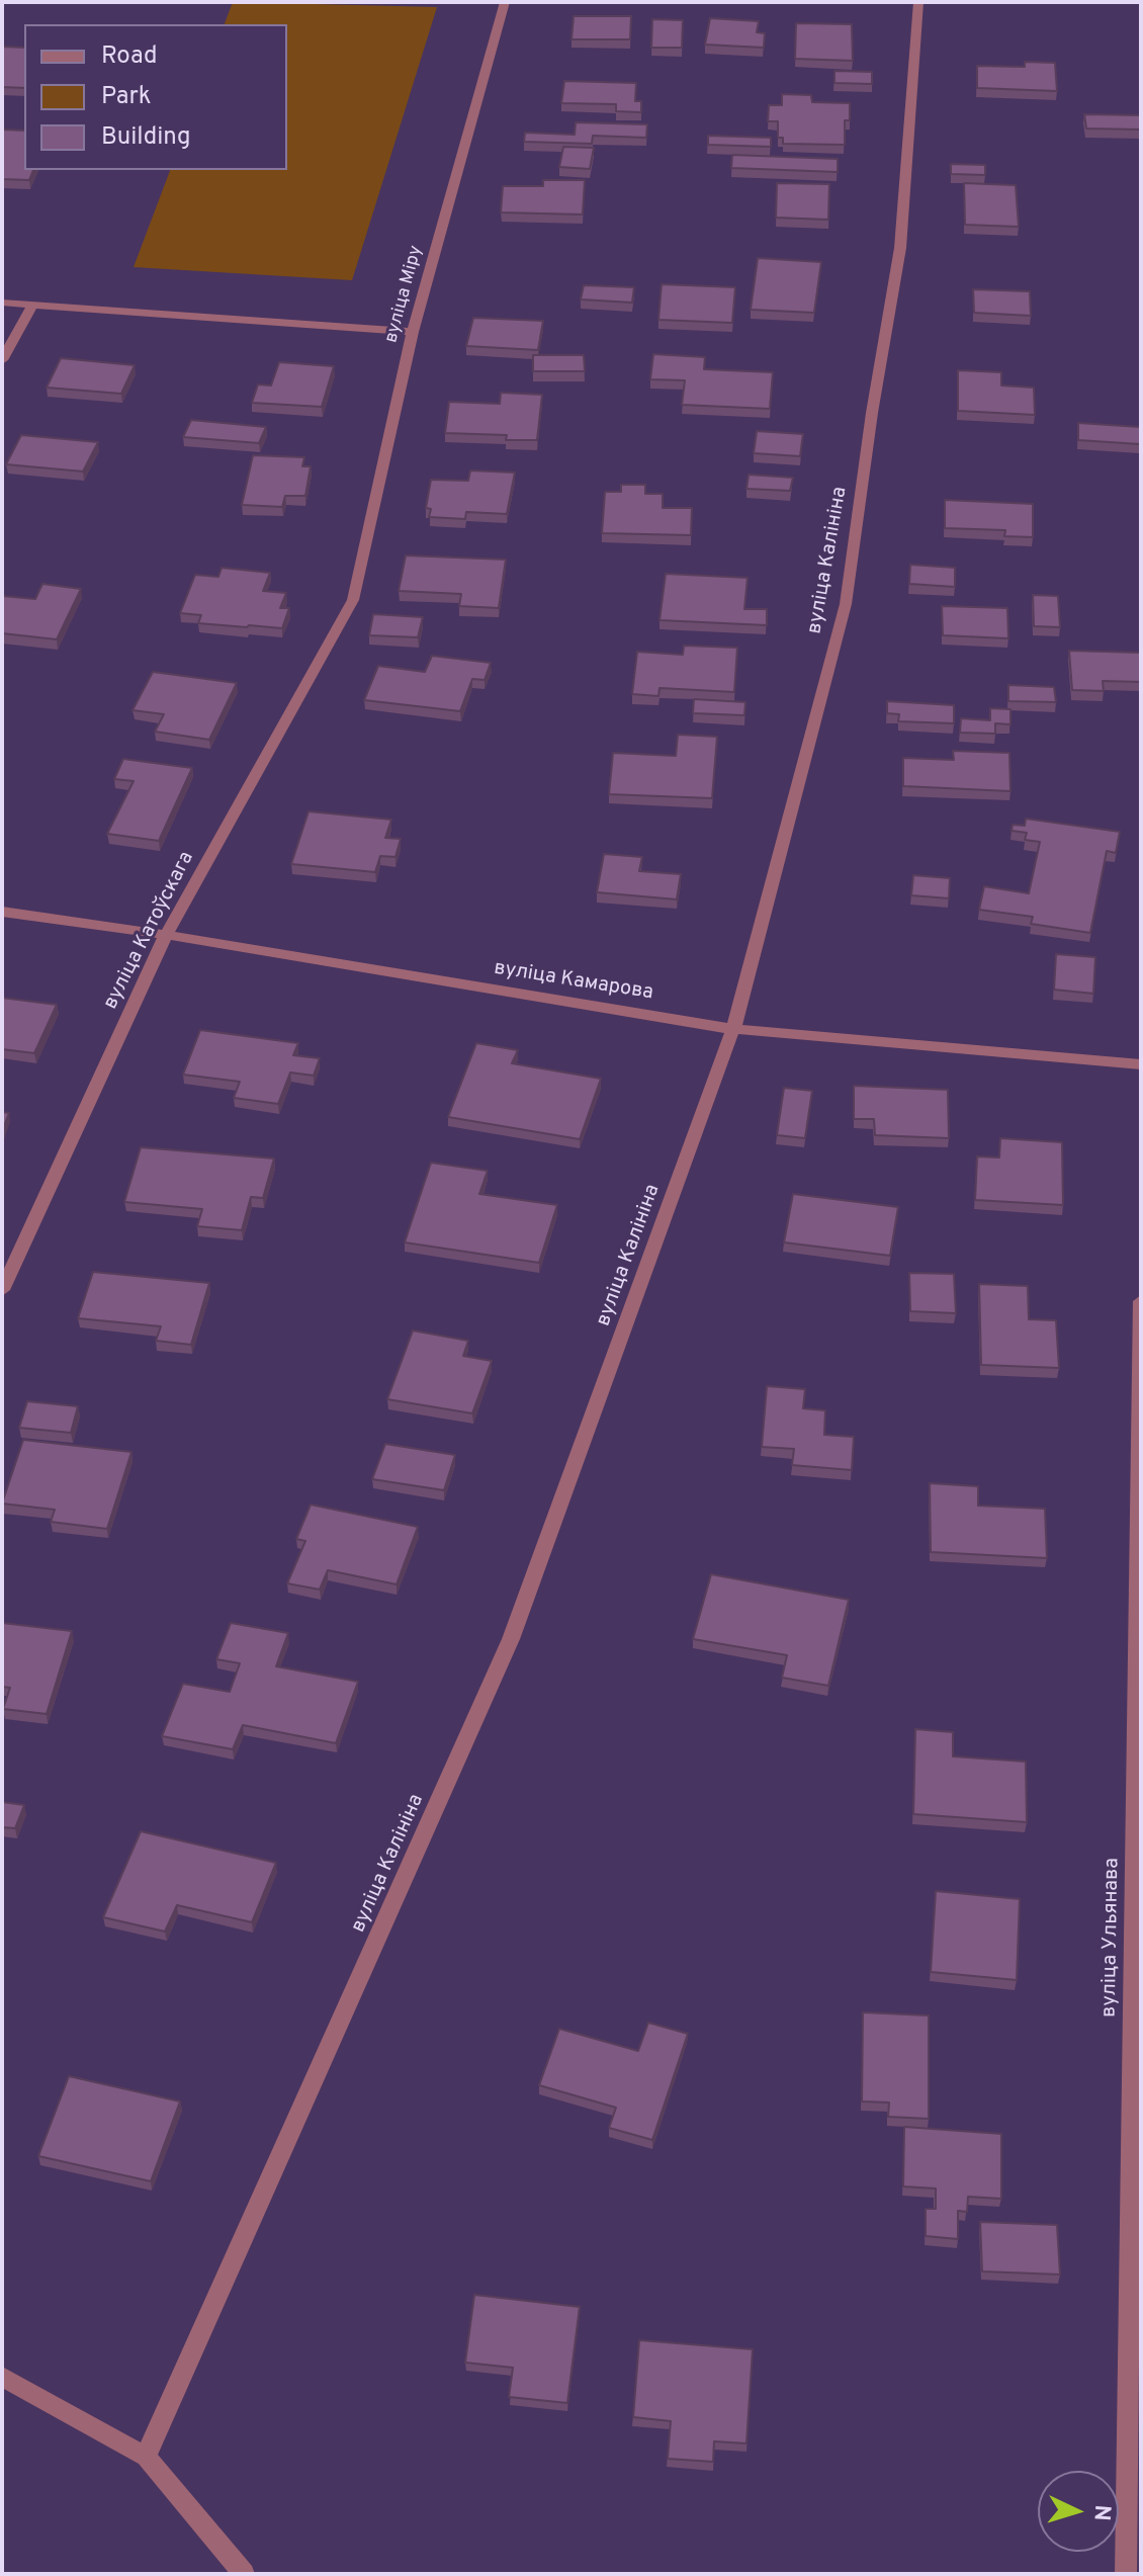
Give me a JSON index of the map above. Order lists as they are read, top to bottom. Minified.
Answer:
{"streets":{"street":["вуліца Міру","вуліца Калініна","вуліца Катоўскага","вуліца Камарова","вуліца Ульянава"]},"crossings":[["вуліца Міру","вуліца Катоўскага"],["вуліца Калініна","вуліца Камарова"],["вуліца Катоўскага","вуліца Камарова"]],"legend":["Road","Park","Building"],"north":"right"}
